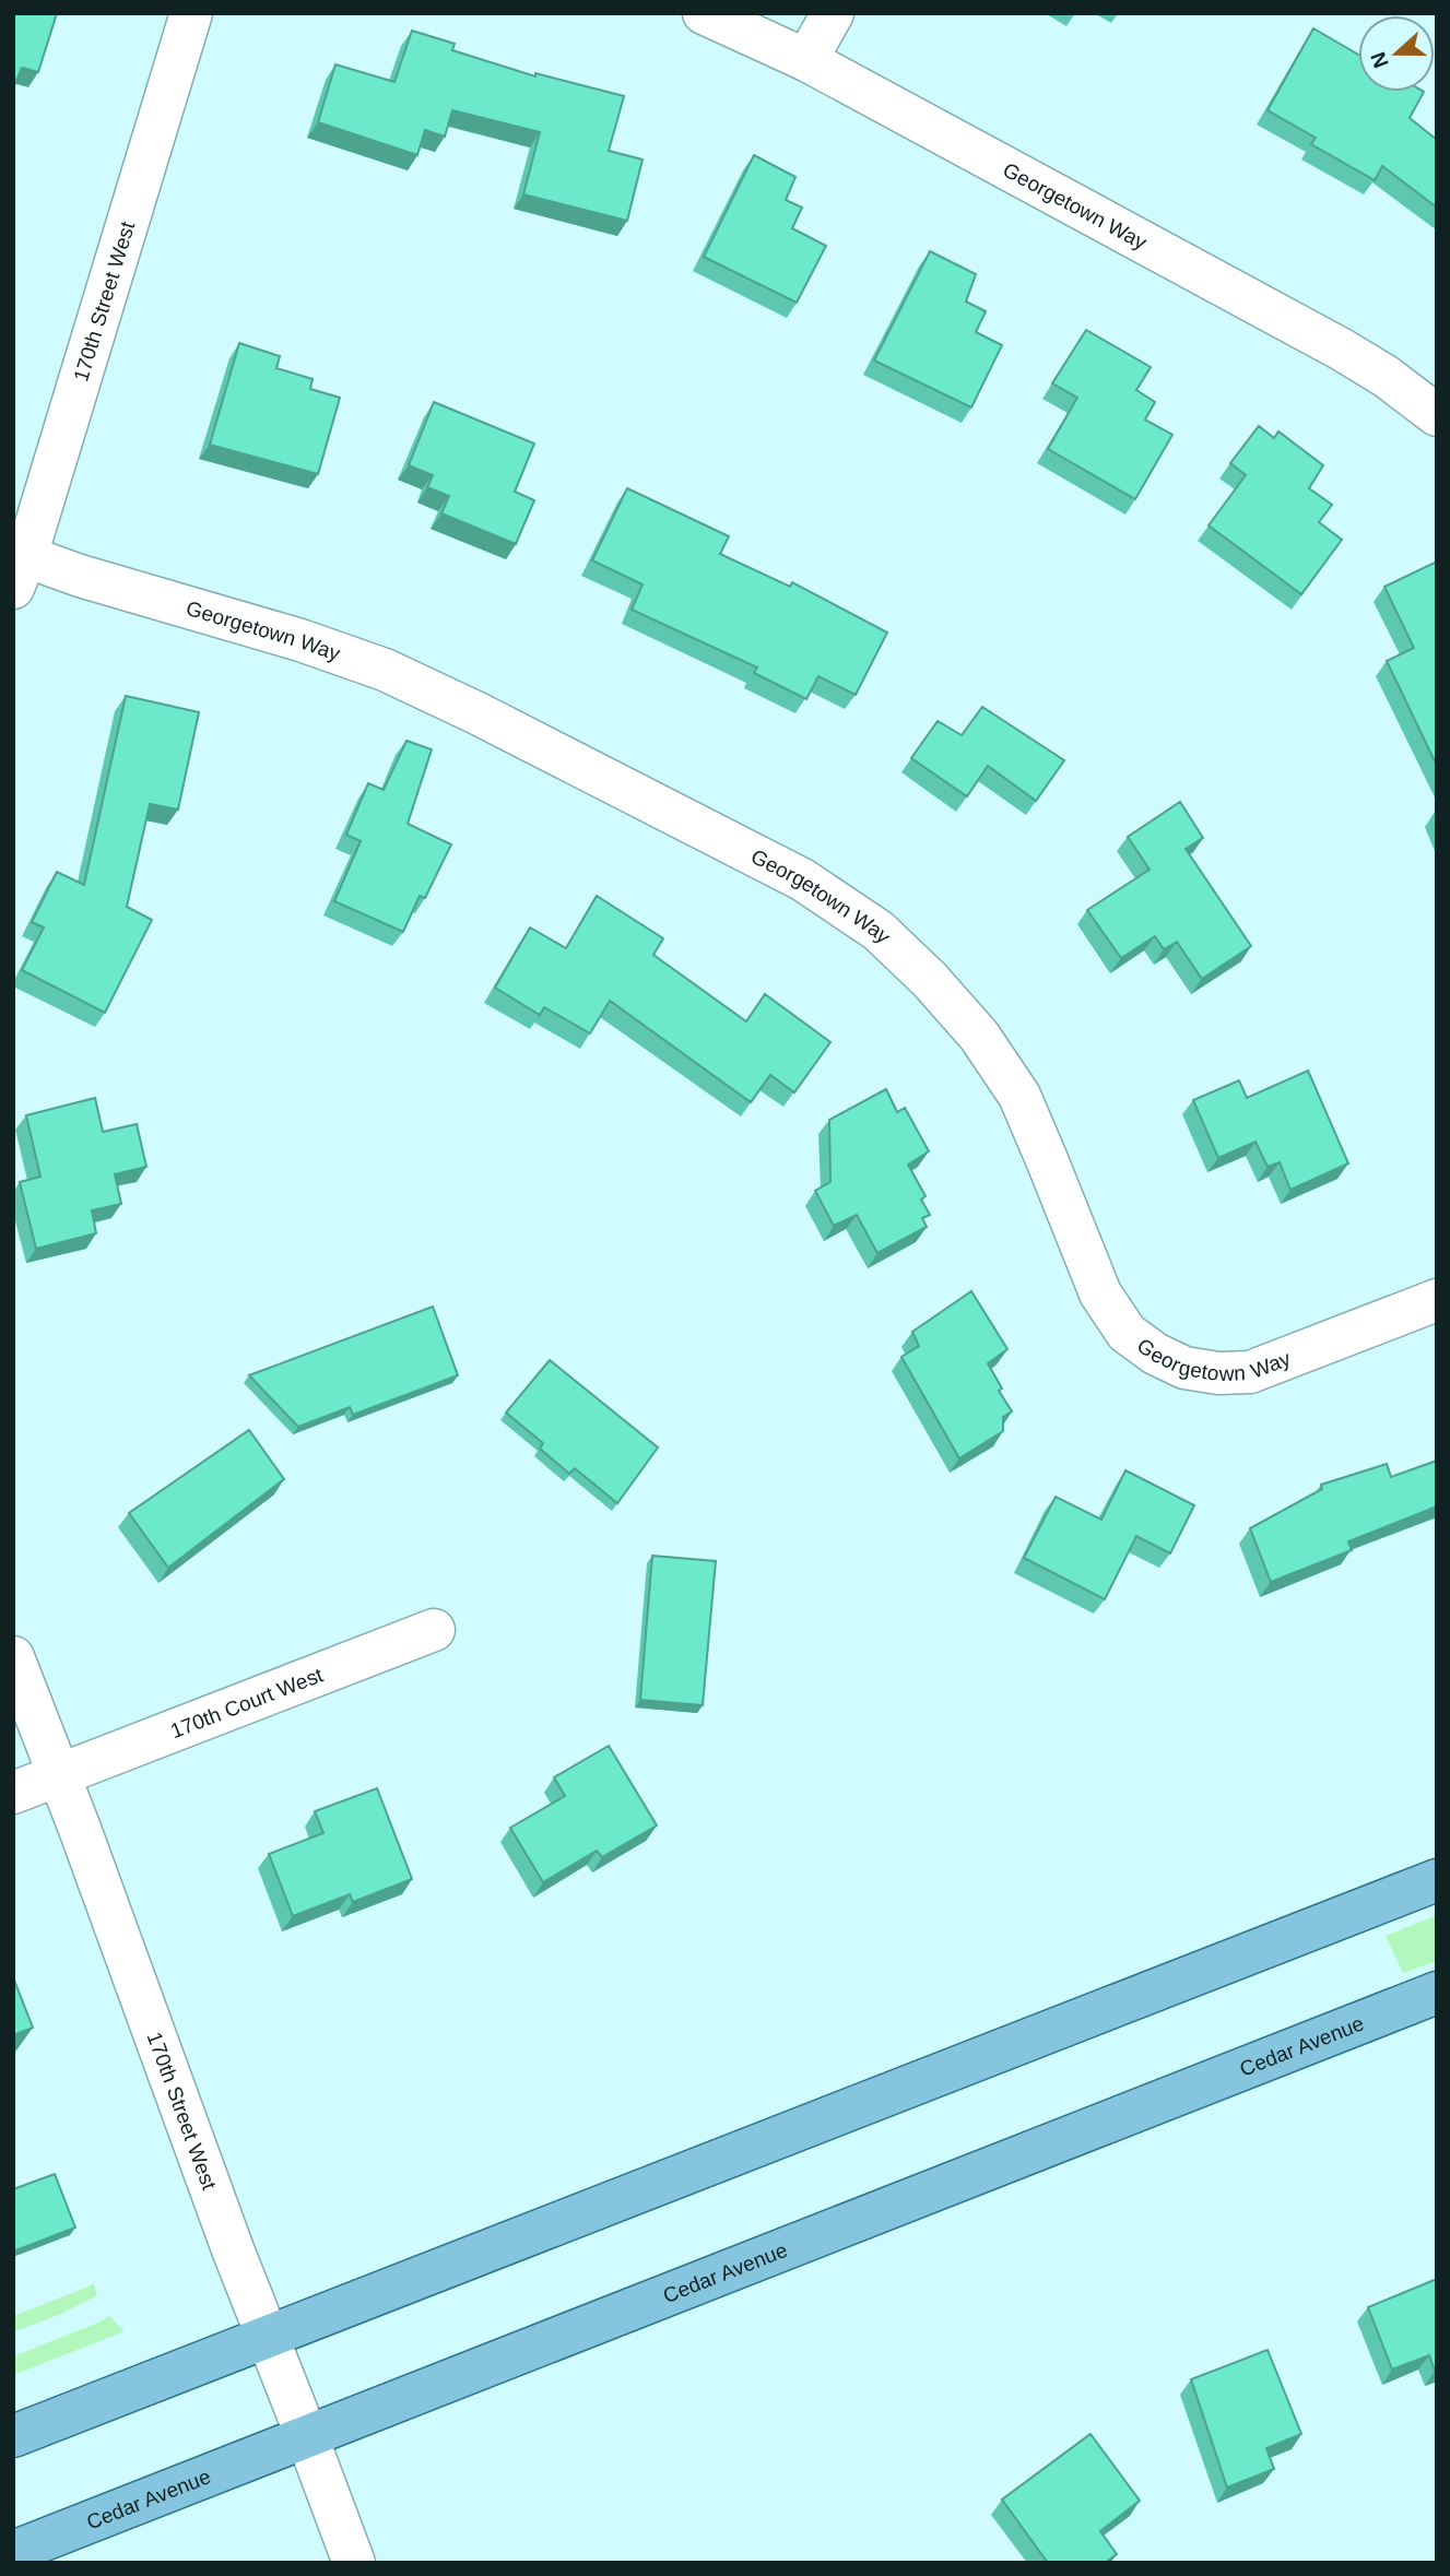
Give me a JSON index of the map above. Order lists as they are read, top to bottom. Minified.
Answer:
{"streets":{"main road":["Cedar Avenue"],"street":["Georgetown Way","170th Street West","170th Court West"]},"crossings":[["Georgetown Way","170th Street West"],["170th Street West","170th Court West"],["170th Street West","Cedar Avenue"]],"north":"left"}
